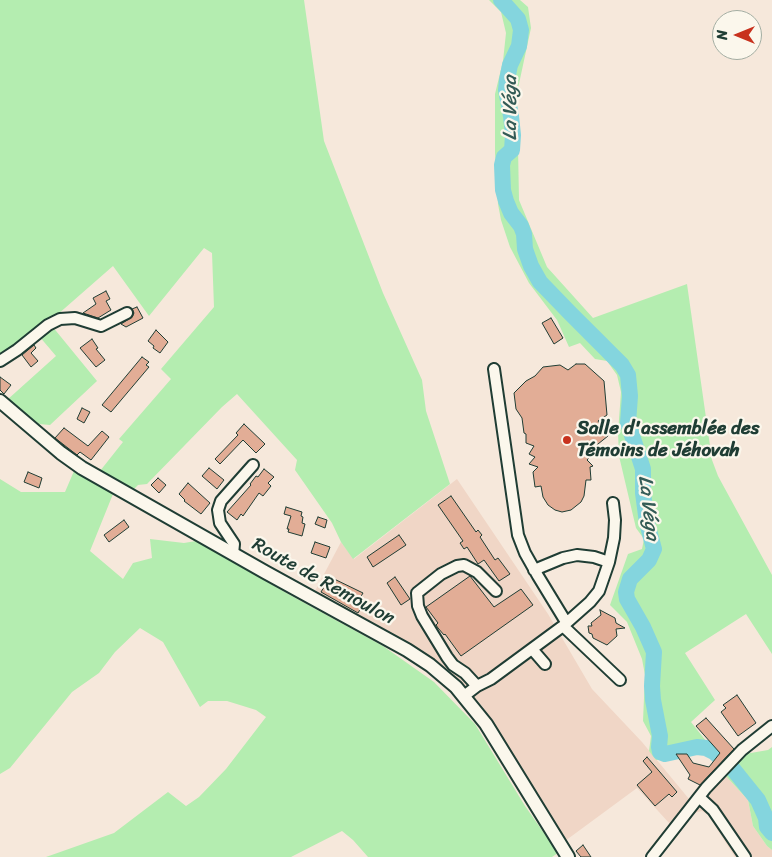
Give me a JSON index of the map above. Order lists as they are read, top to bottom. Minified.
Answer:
{"streets":{"main road":["Route de Remoulon"]},"water":["La Véga"],"places":["Salle d'assemblée des Témoins de Jéhovah"],"north":"left"}
